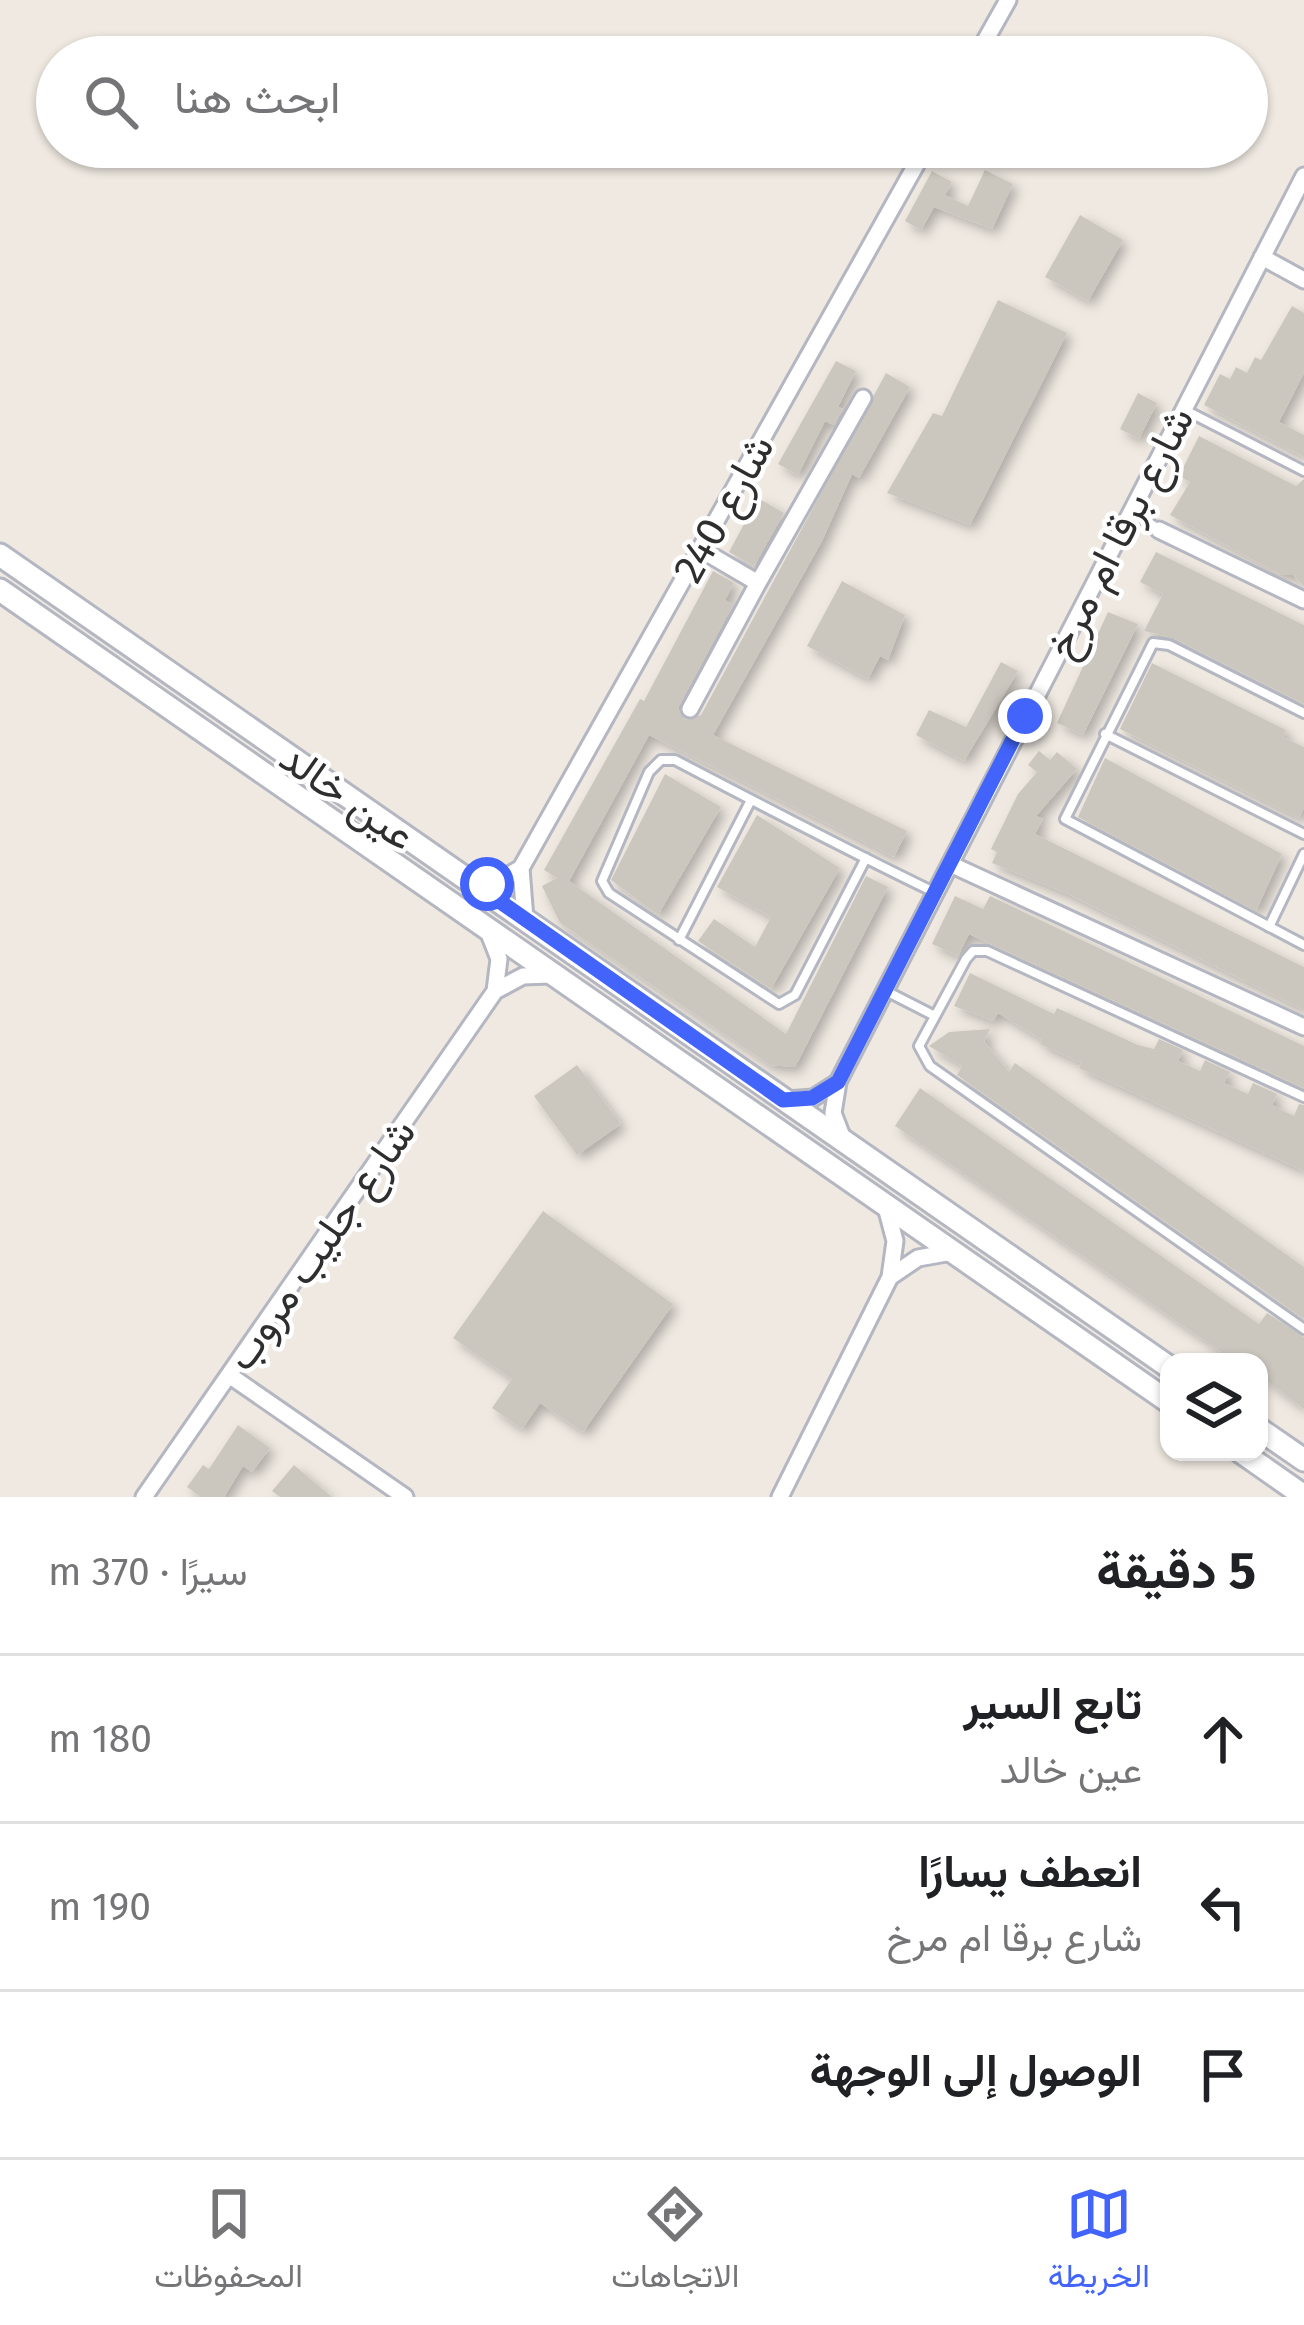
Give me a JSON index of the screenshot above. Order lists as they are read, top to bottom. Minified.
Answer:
{"streets":{"street":["شارع 240","شارع برقا ام مرخ","عين خالد","شارع جليب مروب"]},"page":{"search":"ابحث هنا","heading":["5 دقيقة","سيرًا · 370 m"],"list":[["تابع السير","عين خالد","180 m"],["انعطف يسارًا","شارع برقا ام مرخ","190 m"],"الوصول إلى الوجهة"],"nav":["الخريطة","الاتجاهات","المحفوظات"]}}
